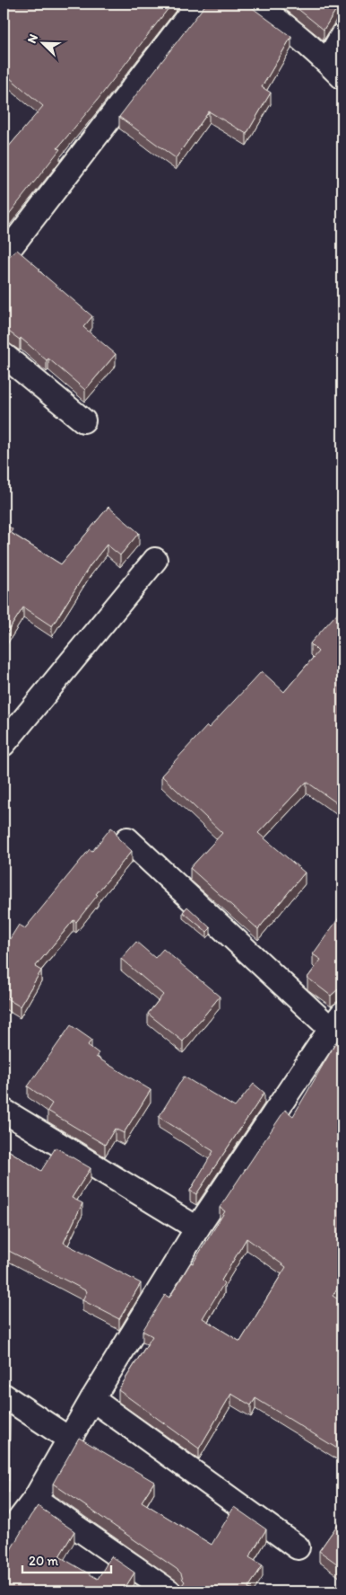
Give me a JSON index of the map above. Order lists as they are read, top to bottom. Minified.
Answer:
{"scale_bar":"20 m","north":"top left"}
